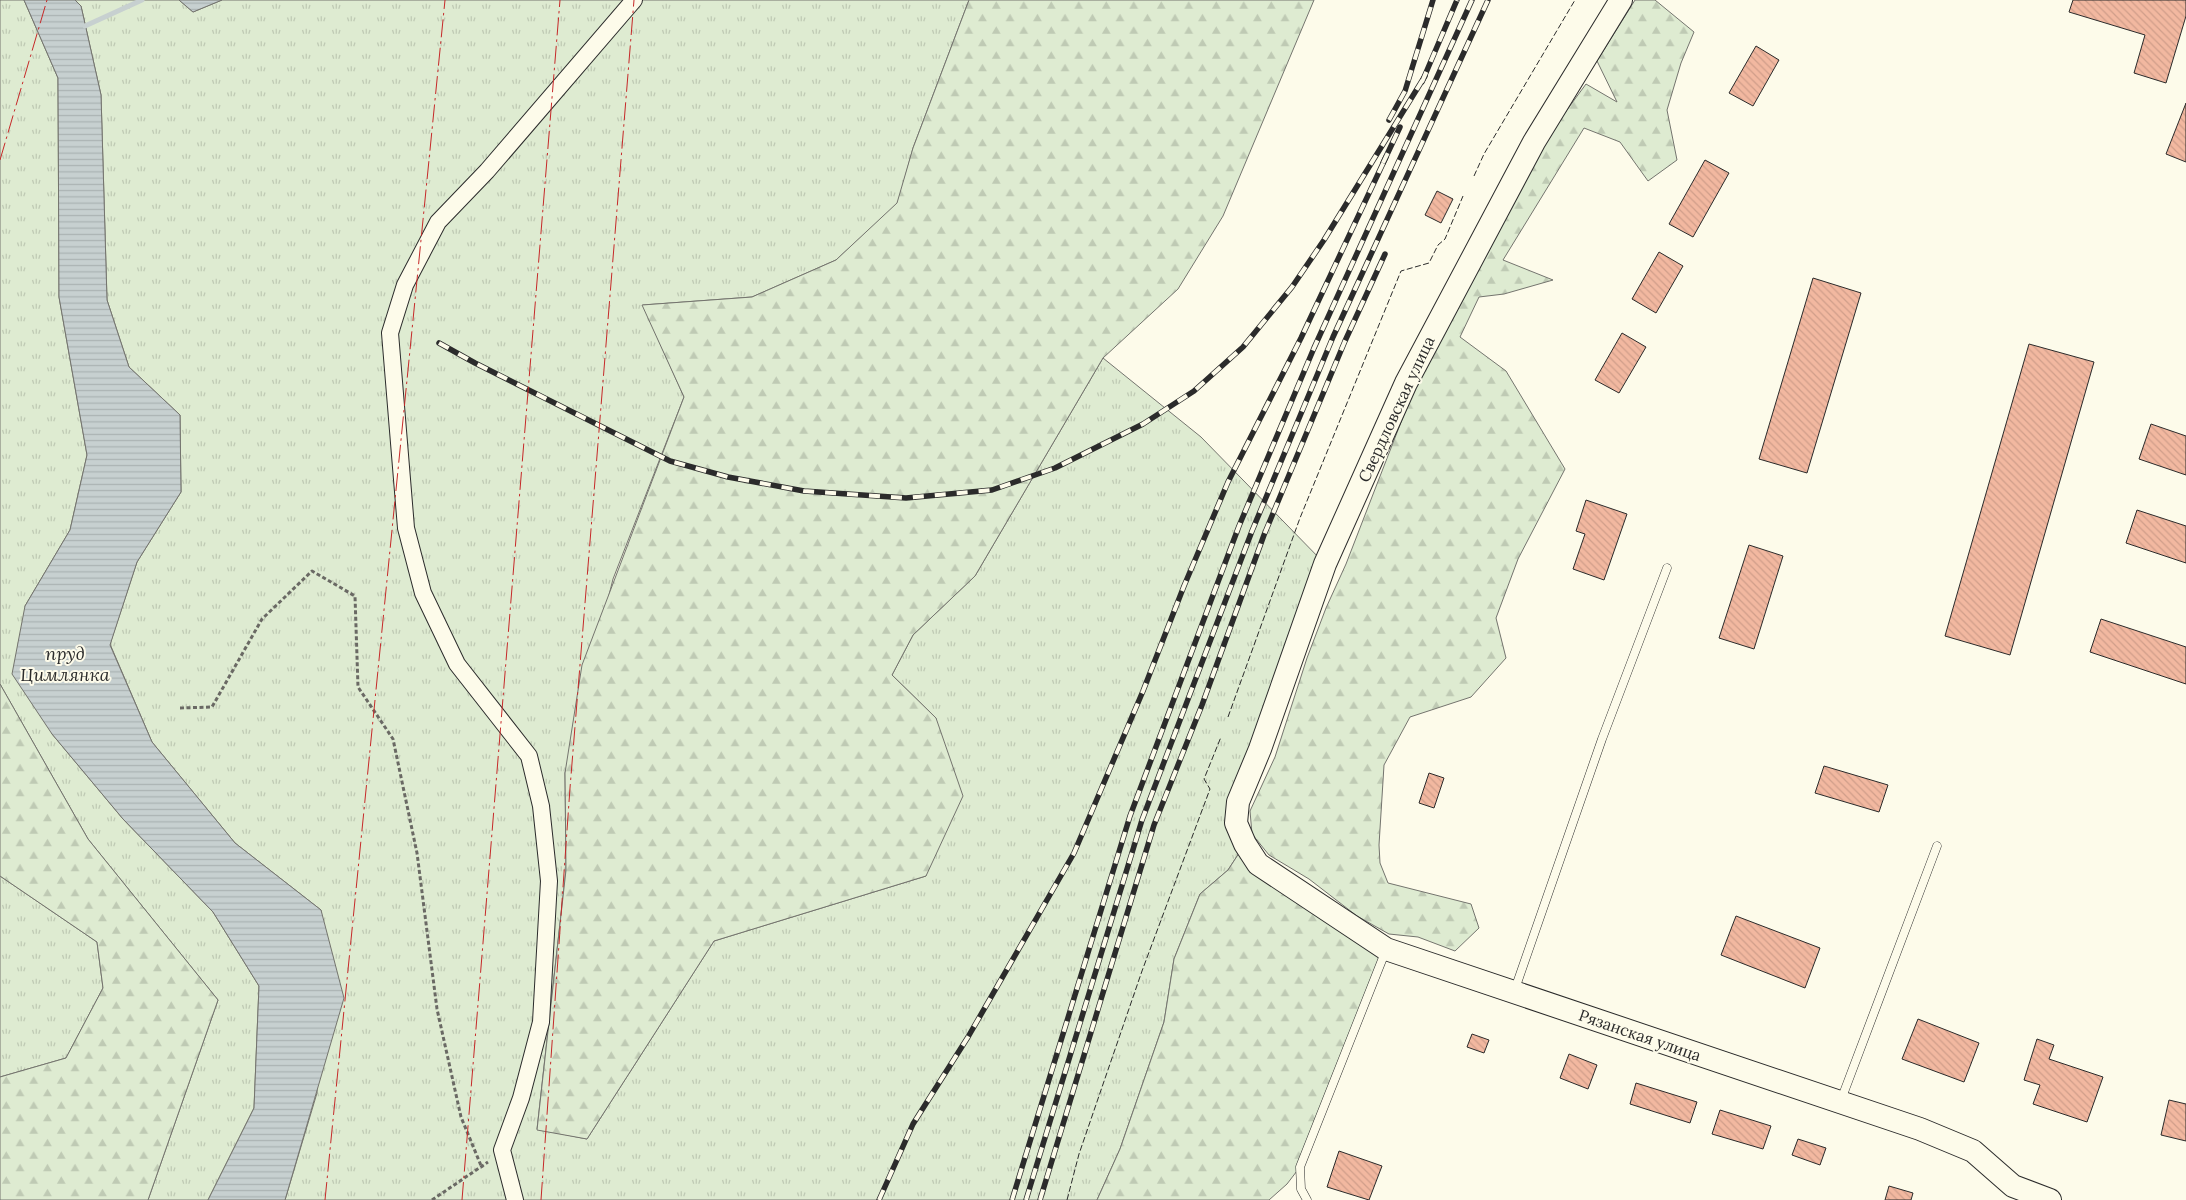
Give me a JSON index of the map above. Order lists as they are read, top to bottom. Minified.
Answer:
{"streets":{"main road":["Свердловская улица","Рязанская улица"]},"crossings":[["Свердловская улица","Рязанская улица"]],"water":["пруд Цимлянка"]}
